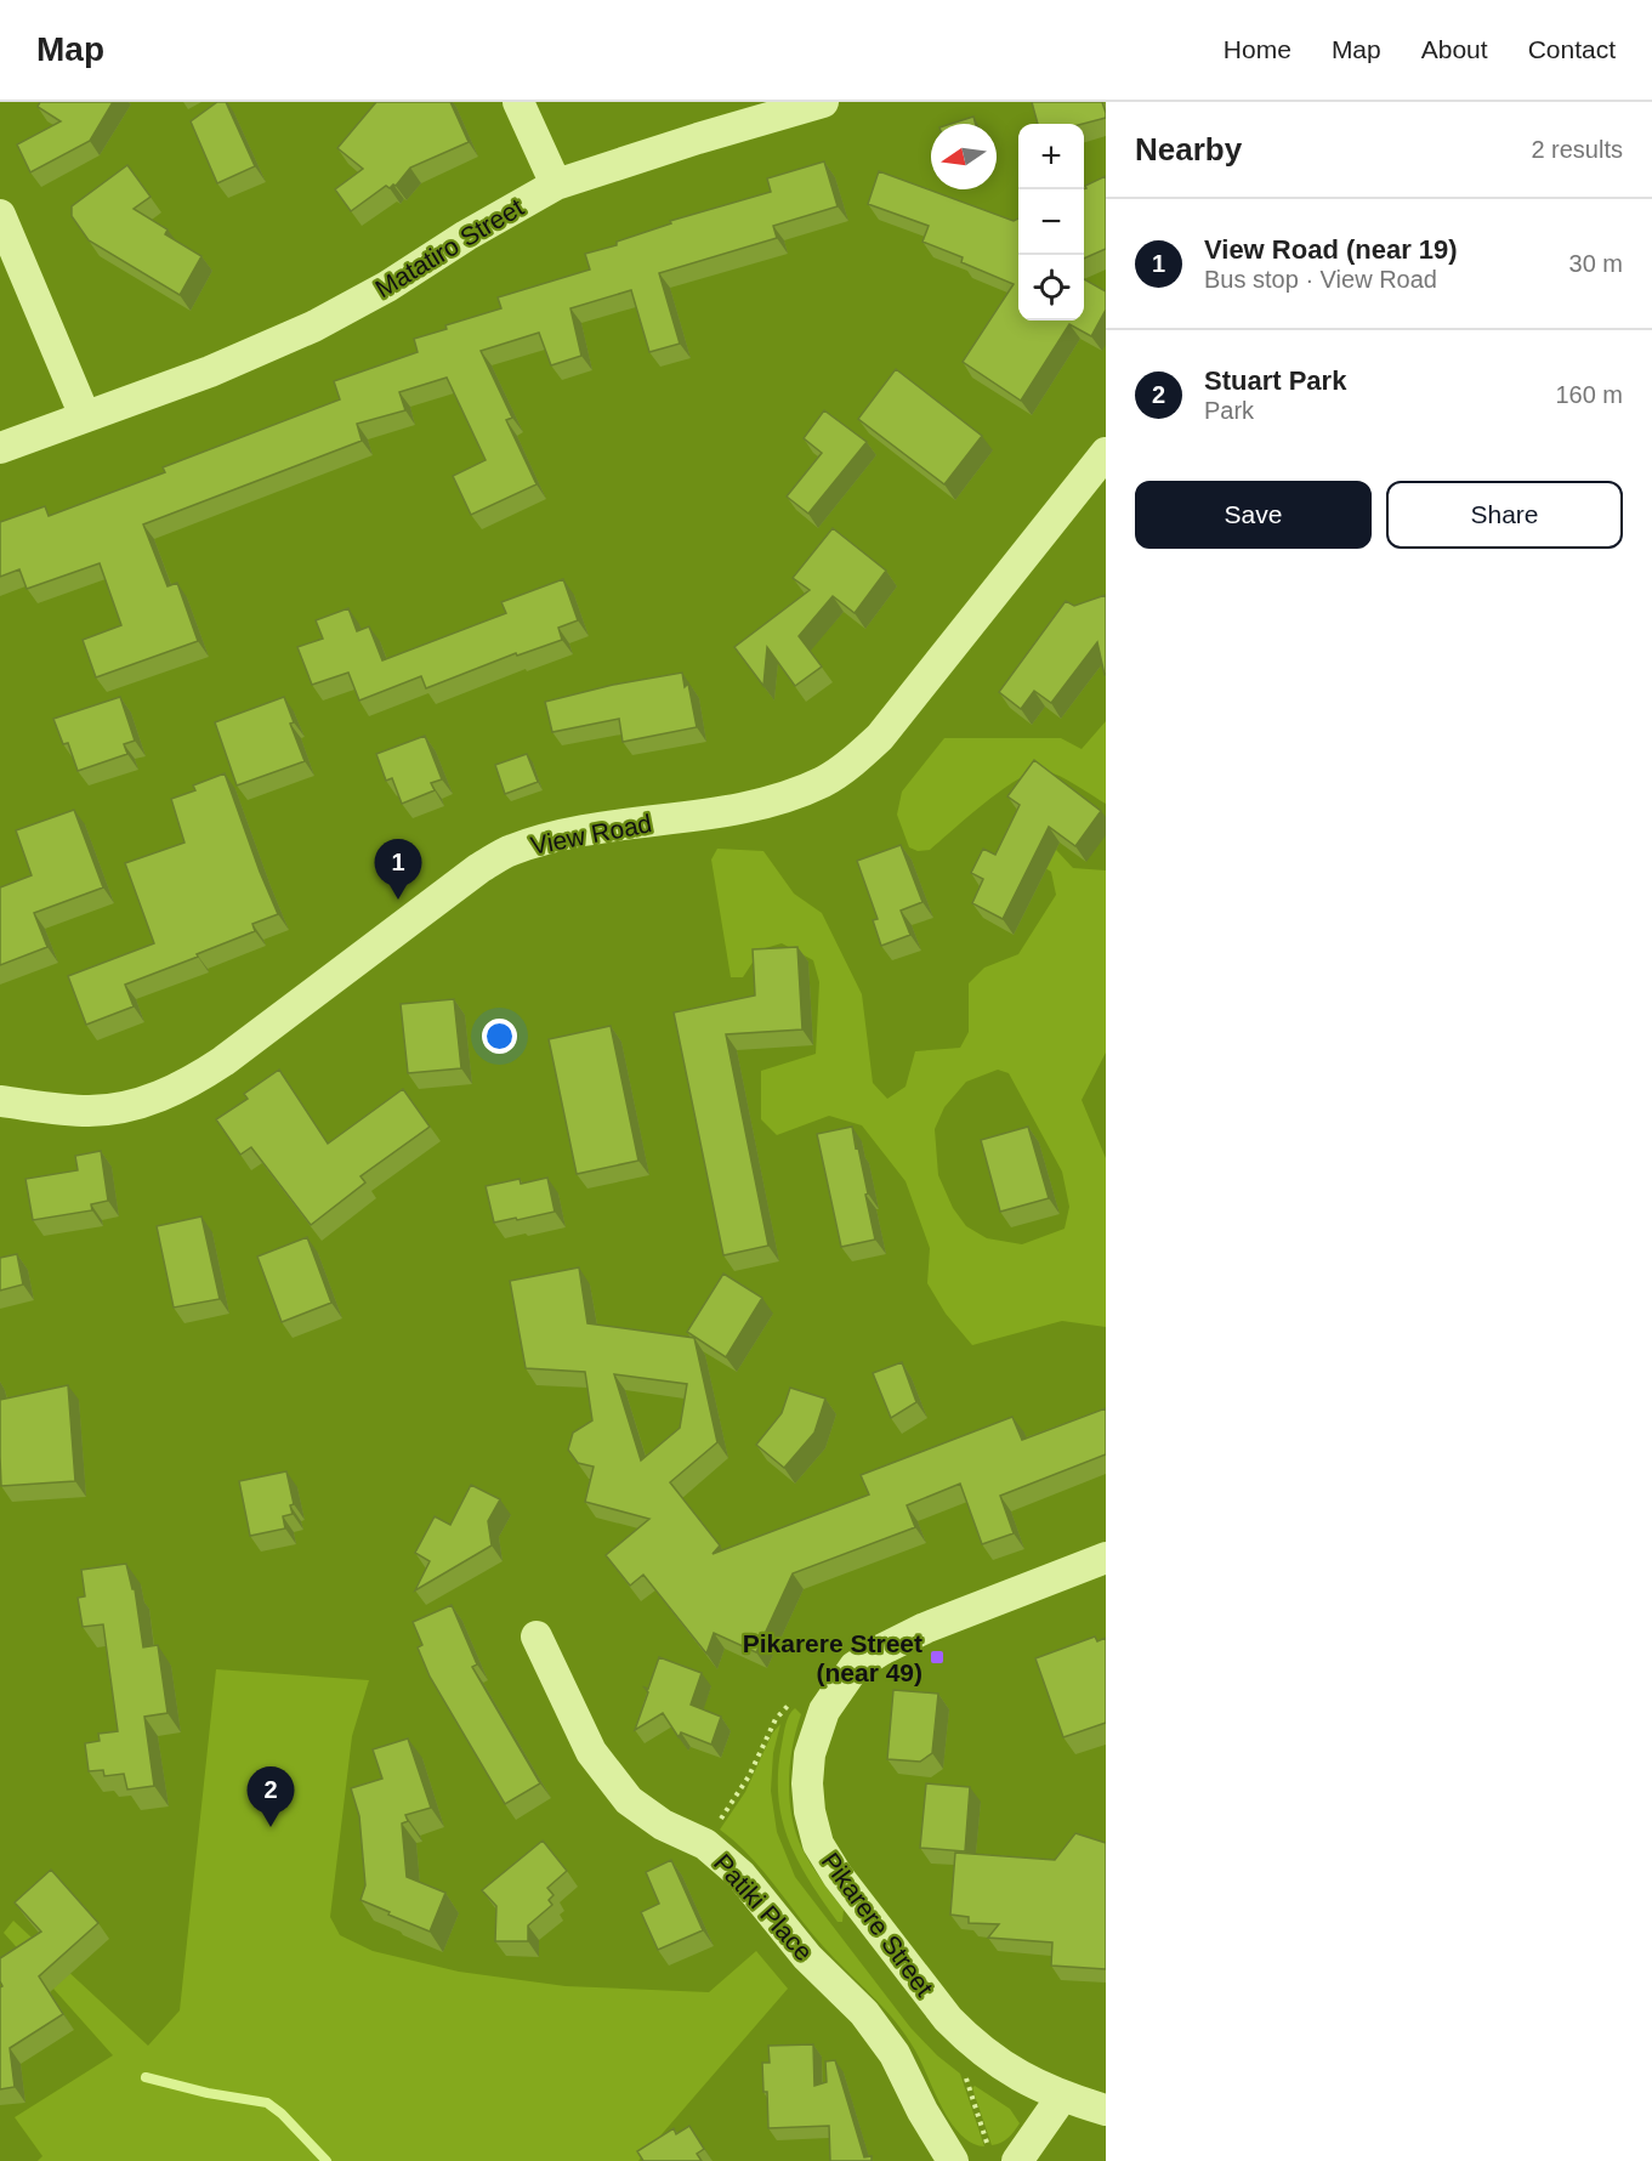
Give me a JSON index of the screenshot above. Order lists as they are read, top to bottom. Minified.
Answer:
{"streets":{"street":["Matatiro Street","View Road","Patiki Place","Pikarere Street"]},"places":{"transit":["Pikarere Street (near 49)"]},"north":"left","page":{"header":"Map","nav":["Home","Map","About","Contact"],"heading":["Nearby","2 results"],"map_buttons":["+","−"],"list":[{"mark":"1","name":"View Road (near 19)","note":"Bus stop · View Road","value":"30 m"},{"mark":"2","name":"Stuart Park","note":"Park","value":"160 m"}],"buttons":["Save","Share"],"pins":["1","2"]}}
